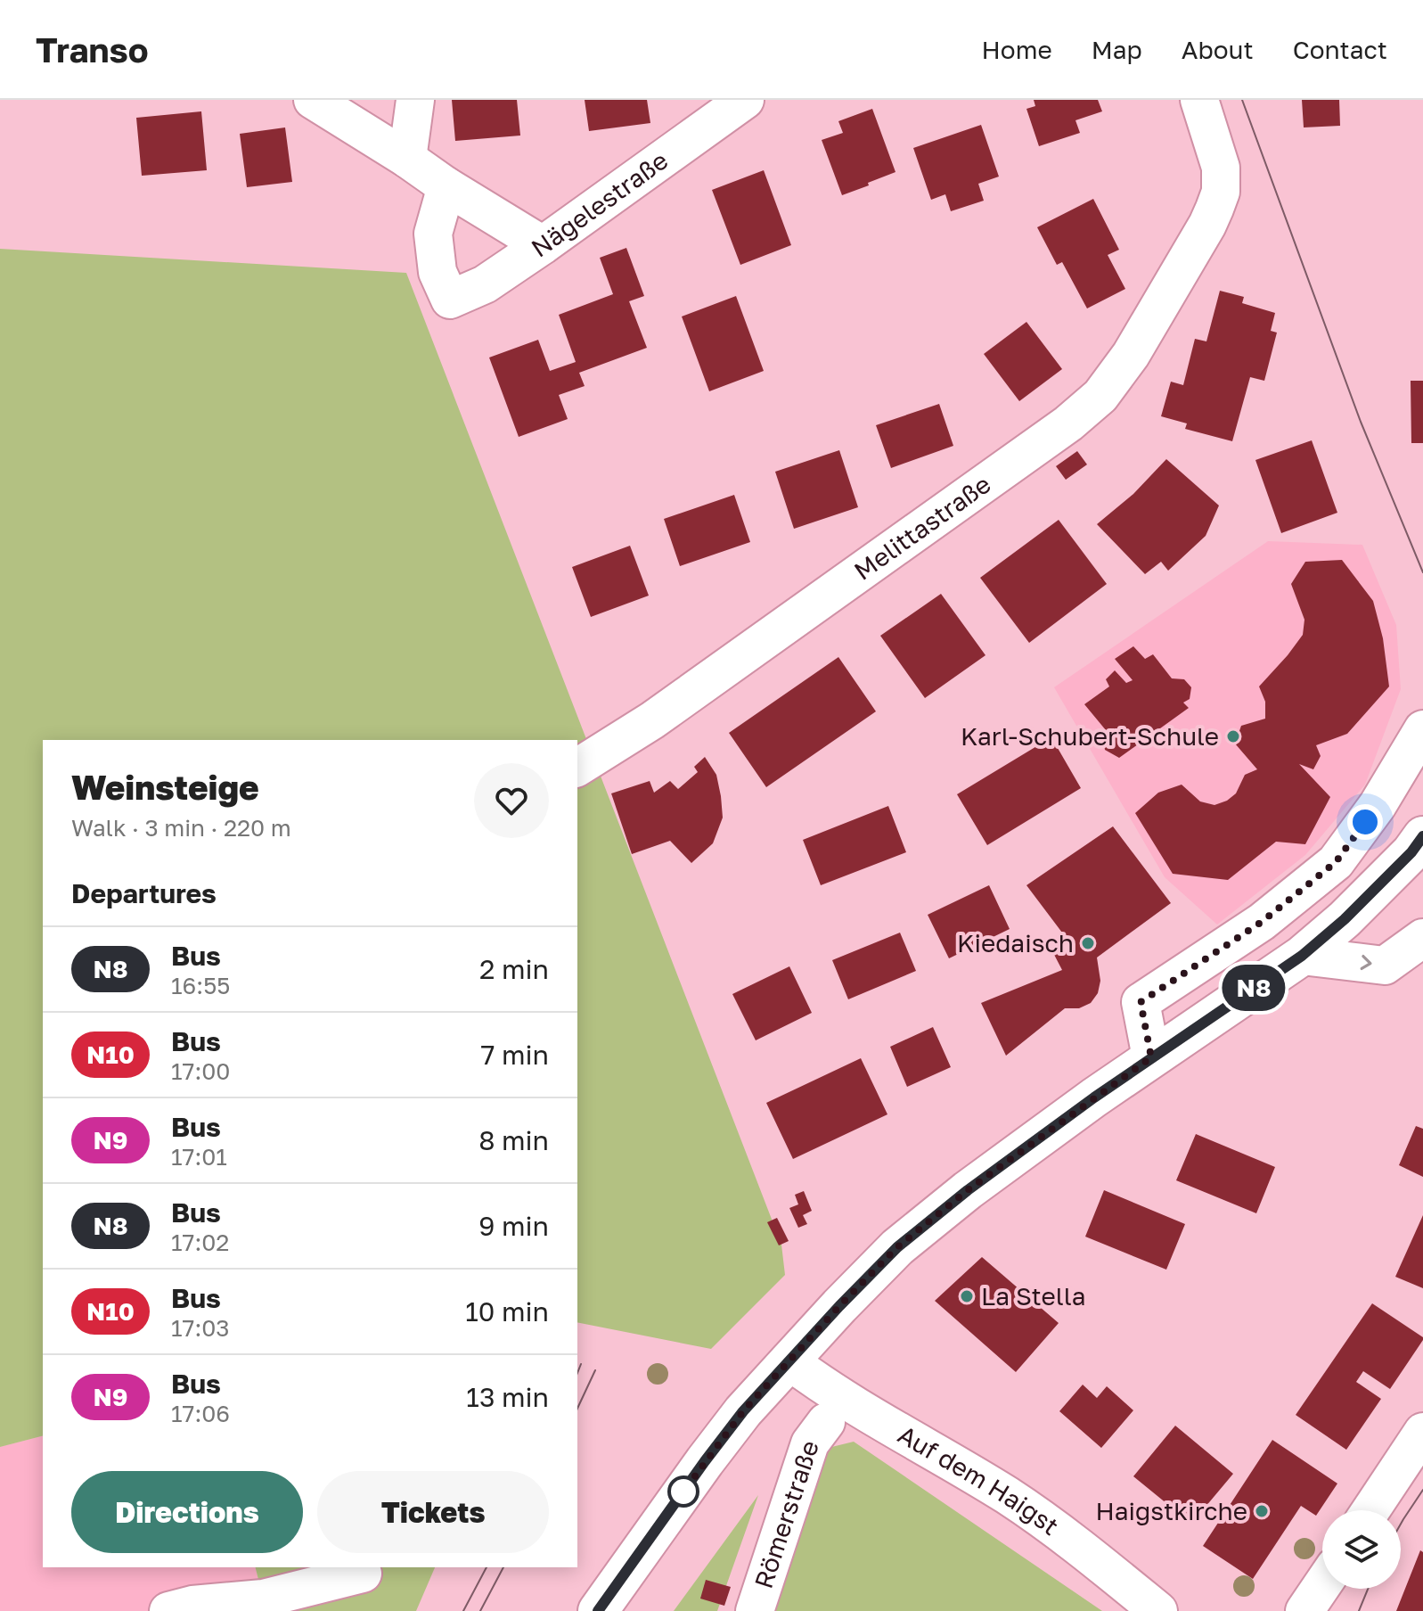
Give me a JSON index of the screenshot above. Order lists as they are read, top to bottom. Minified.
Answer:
{"streets":{"street":["Nägelestraße","Melittastraße","Auf dem Haigst","Römerstraße"]},"places":["Karl-Schubert-Schule","Kiedaisch","La Stella","Haigstkirche"],"lines":["bus line N8"],"page":{"header":"Transo","nav":["Home","Map","About","Contact"],"on_map":"N8","heading":[["Weinsteige","Walk · 3 min · 220 m"],"Departures"],"list":[{"mark":"N8","name":"Bus","note":"16:55","value":"2 min"},{"mark":"N10","name":"Bus","note":"17:00","value":"7 min"},{"mark":"N9","name":"Bus","note":"17:01","value":"8 min"},{"mark":"N8","name":"Bus","note":"17:02","value":"9 min"},{"mark":"N10","name":"Bus","note":"17:03","value":"10 min"},{"mark":"N9","name":"Bus","note":"17:06","value":"13 min"}],"buttons":["Directions","Tickets"]}}
